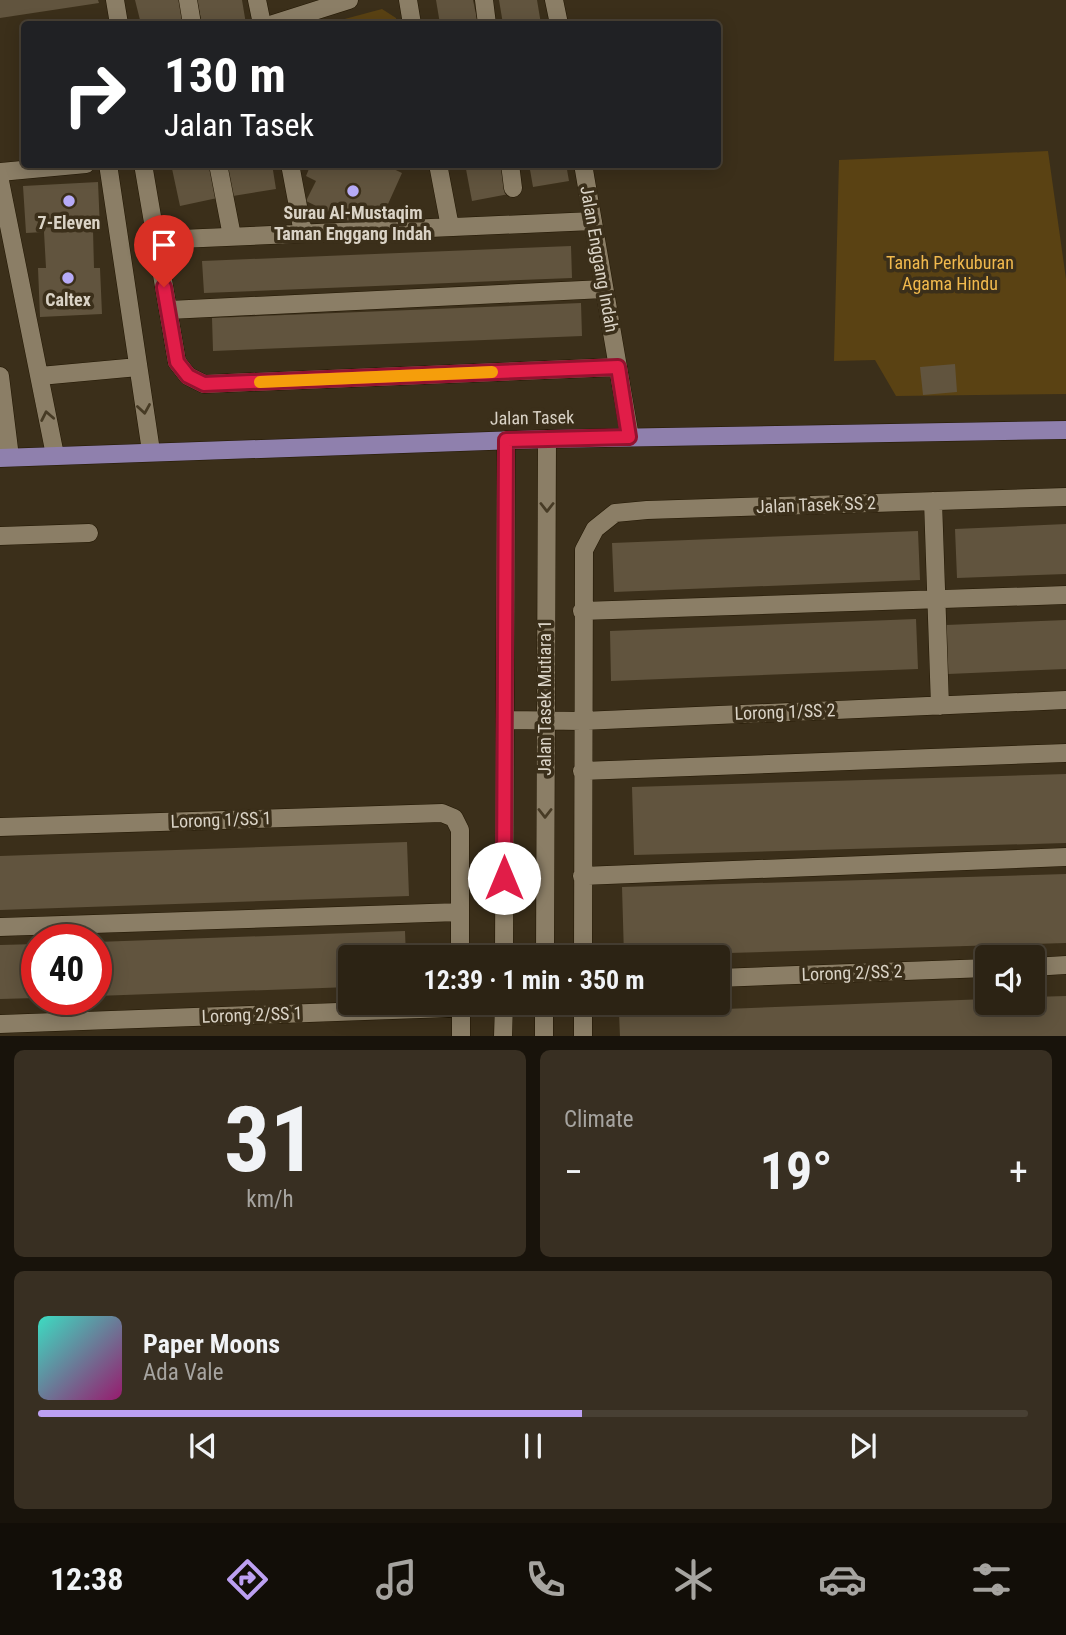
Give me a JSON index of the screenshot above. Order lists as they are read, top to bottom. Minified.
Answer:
{"streets":{"main road":["Jalan Tasek"],"street":["Jalan Enggang Indah","Jalan Tasek SS 2","Jalan Tasek Mutiara 1","Lorong 1/SS 2","Lorong 1/SS 1","Lorong 2/SS 2","Lorong 2/SS 1"]},"crossings":[["Jalan Enggang Indah","Jalan Tasek"],["Jalan Tasek","Jalan Tasek Mutiara 1"],["Jalan Tasek Mutiara 1","Lorong 1/SS 2"]],"parks":["Tanah Perkuburan Agama Hindu"],"places":["Surau Al-Mustaqim Taman Enggang Indah","7-Eleven","Caltex"],"page":{"turn":["130 m","Jalan Tasek"],"limit":"40","trip":"12:39 · 1 min · 350 m","tile":[["31","km/h"],"Climate"],"heat":["−","19°","+"],"song":["Paper Moons","Ada Vale"],"tabs":"12:38"}}
